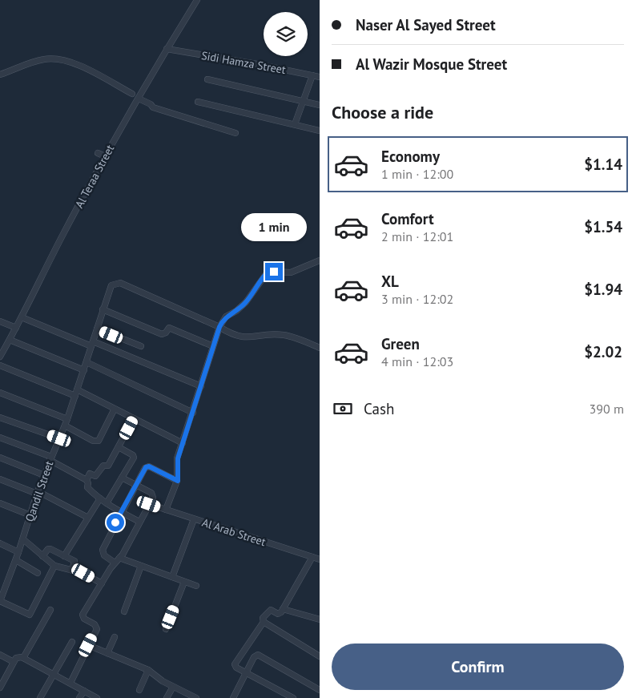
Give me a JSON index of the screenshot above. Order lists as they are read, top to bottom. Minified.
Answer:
{"streets":{"street":["Sidi Hamza Street","Al Teraa Street","Qandil Street","Al Arab Street"]},"crossings":[["Sidi Hamza Street","Al Teraa Street"]],"page":{"banner":["Naser Al Sayed Street","Al Wazir Mosque Street"],"heading":"Choose a ride","list":[{"name":"Economy","note":"1 min · 12:00","value":"$1.14"},{"name":"Comfort","note":"2 min · 12:01","value":"$1.54"},{"name":"XL","note":"3 min · 12:02","value":"$1.94"},{"name":"Green","note":"4 min · 12:03","value":"$2.02"}],"bubble":"1 min","pay":["Cash","390 m"],"buttons":"Confirm"}}
